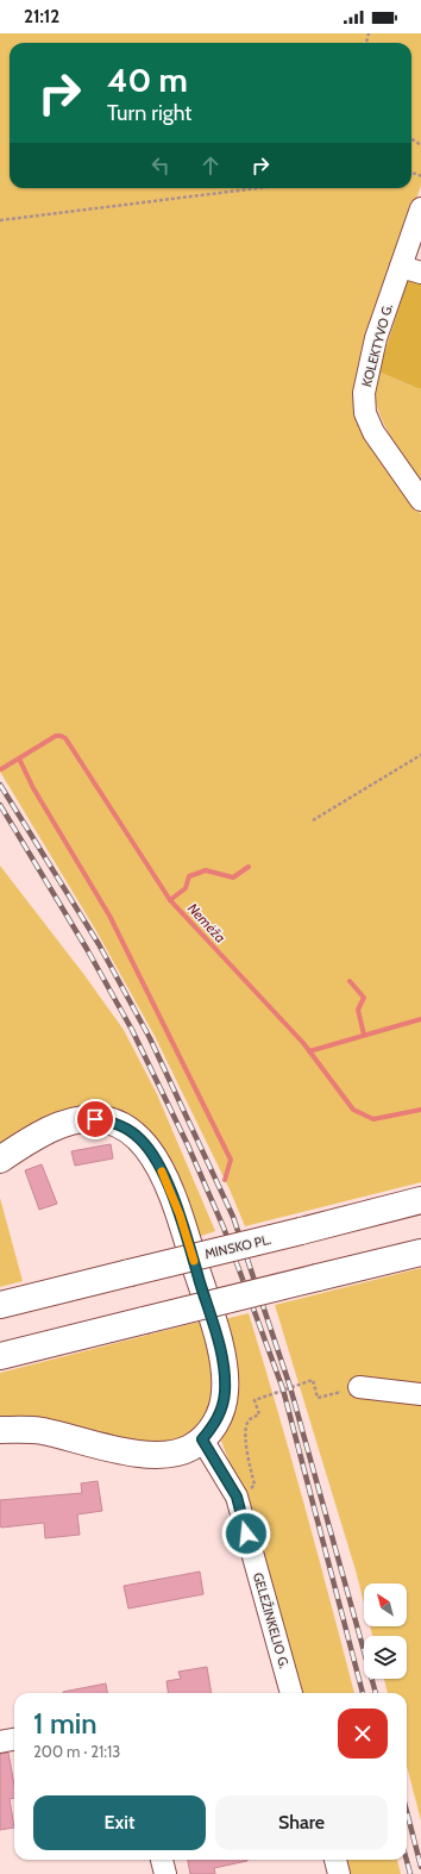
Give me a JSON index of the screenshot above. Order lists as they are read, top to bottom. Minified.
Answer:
{"streets":{"highway":["MINSKO PL."],"street":["KOLEKTYVO G.","GELEŽINKELIO G."]},"water":["Nemėža"],"north":"top left","page":{"status":"21:12","turn":["40 m","Turn right"],"heading":["1 min","200 m · 21:13"],"buttons":["Exit","Share"]}}
